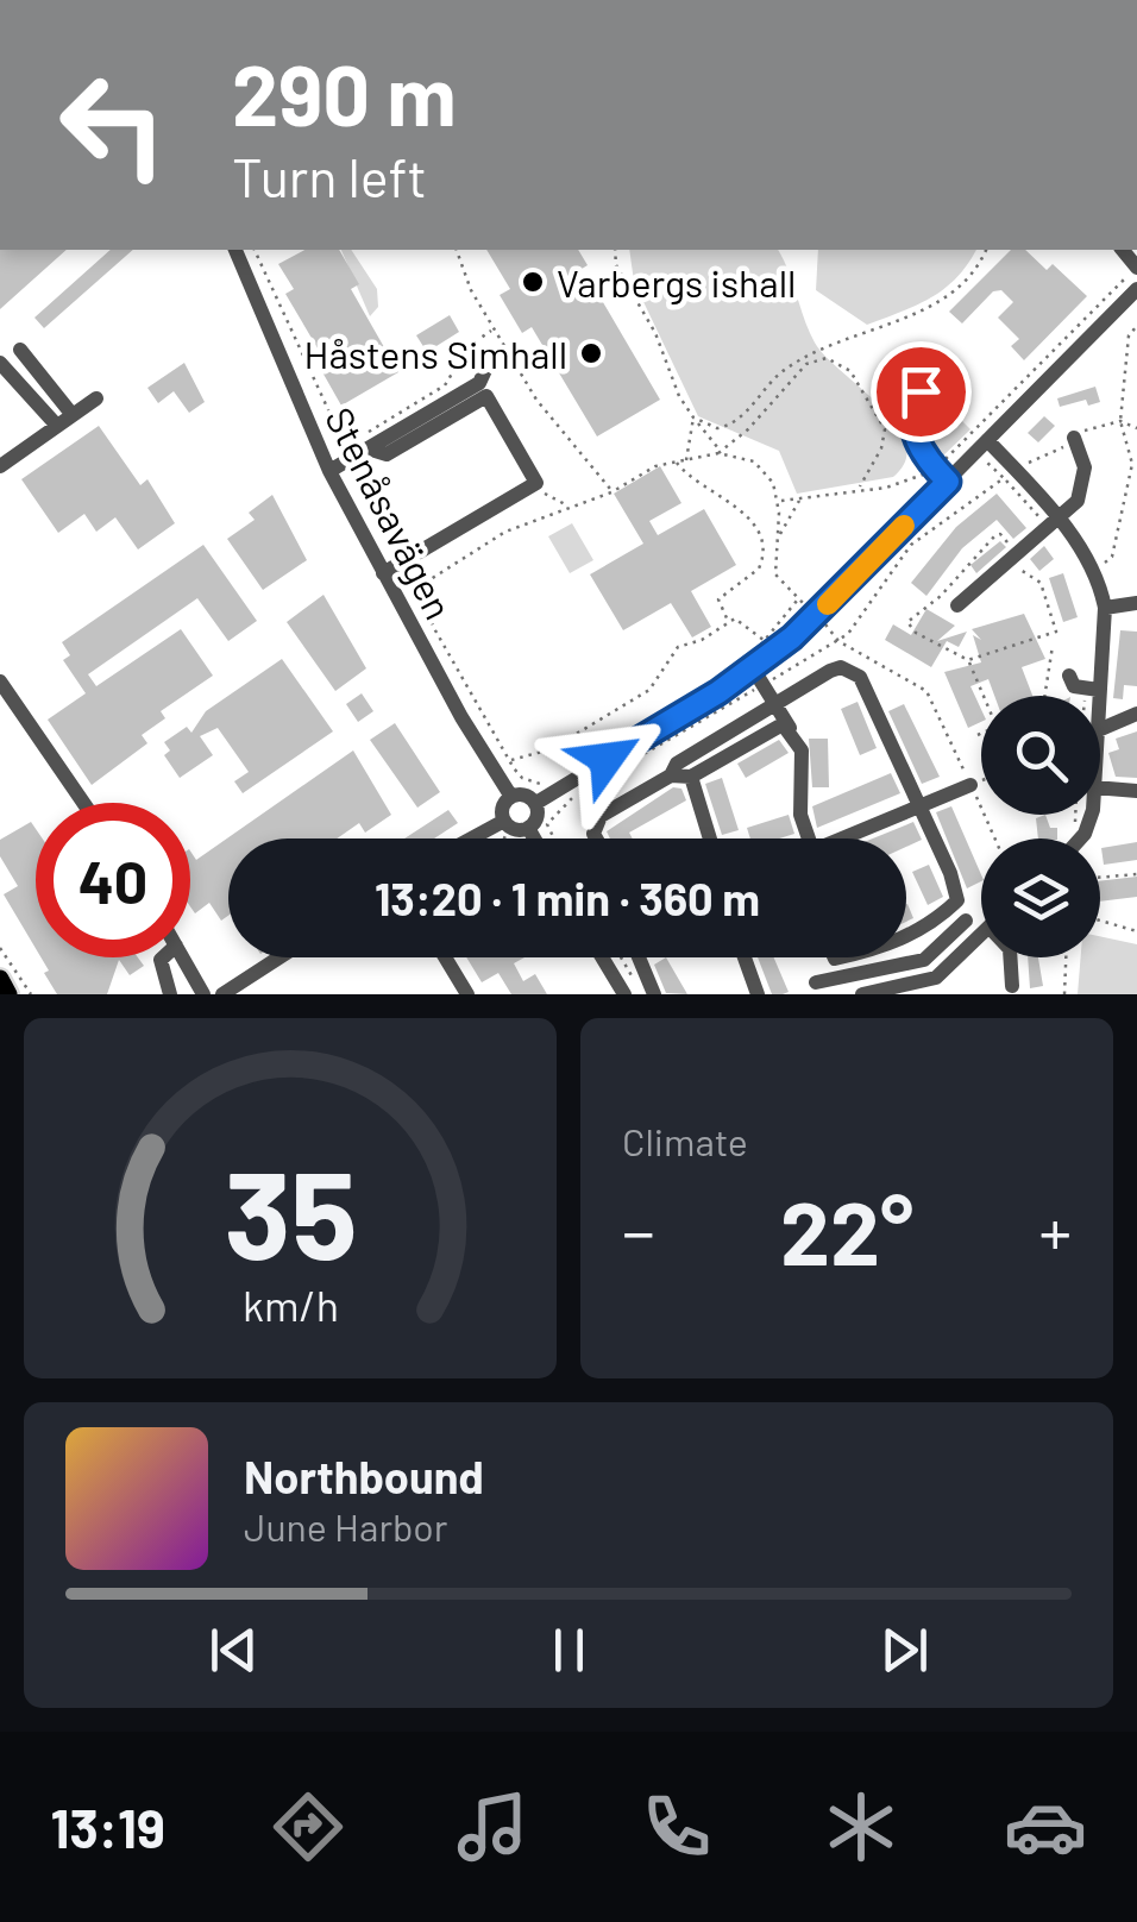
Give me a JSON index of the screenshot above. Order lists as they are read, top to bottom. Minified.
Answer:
{"streets":{"street":["Stenåsavägen"]},"places":["Varbergs ishall","Håstens Simhall"],"page":{"turn":["290 m","Turn left"],"limit":"40","trip":"13:20 · 1 min · 360 m","tile":"Climate","heat":["−","22°","+"],"song":["Northbound","June Harbor"],"tabs":"13:19","gauge":["35","km/h"]}}
